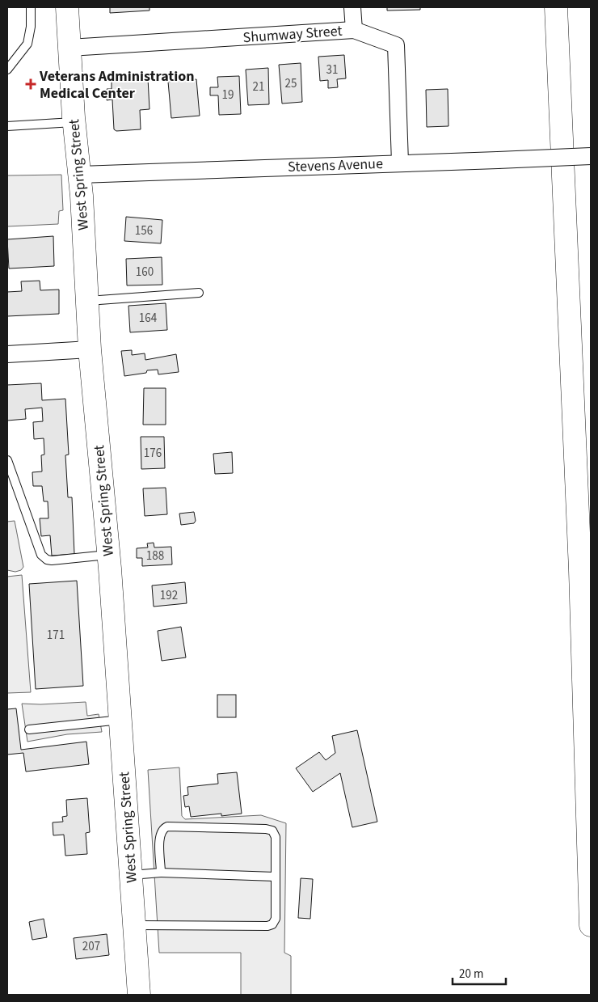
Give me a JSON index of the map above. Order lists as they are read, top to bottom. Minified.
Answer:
{"streets":{"main road":["West Spring Street"],"street":["Shumway Street","Stevens Avenue"]},"crossings":[["Shumway Street","Stevens Avenue"],["Shumway Street","West Spring Street"],["Stevens Avenue","West Spring Street"]],"places":{"health":["Veterans Administration Medical Center"]},"house_numbers":["31","25","21","19","156","160","164","176","188","192","171","207"],"scale_bar":"20 m"}
